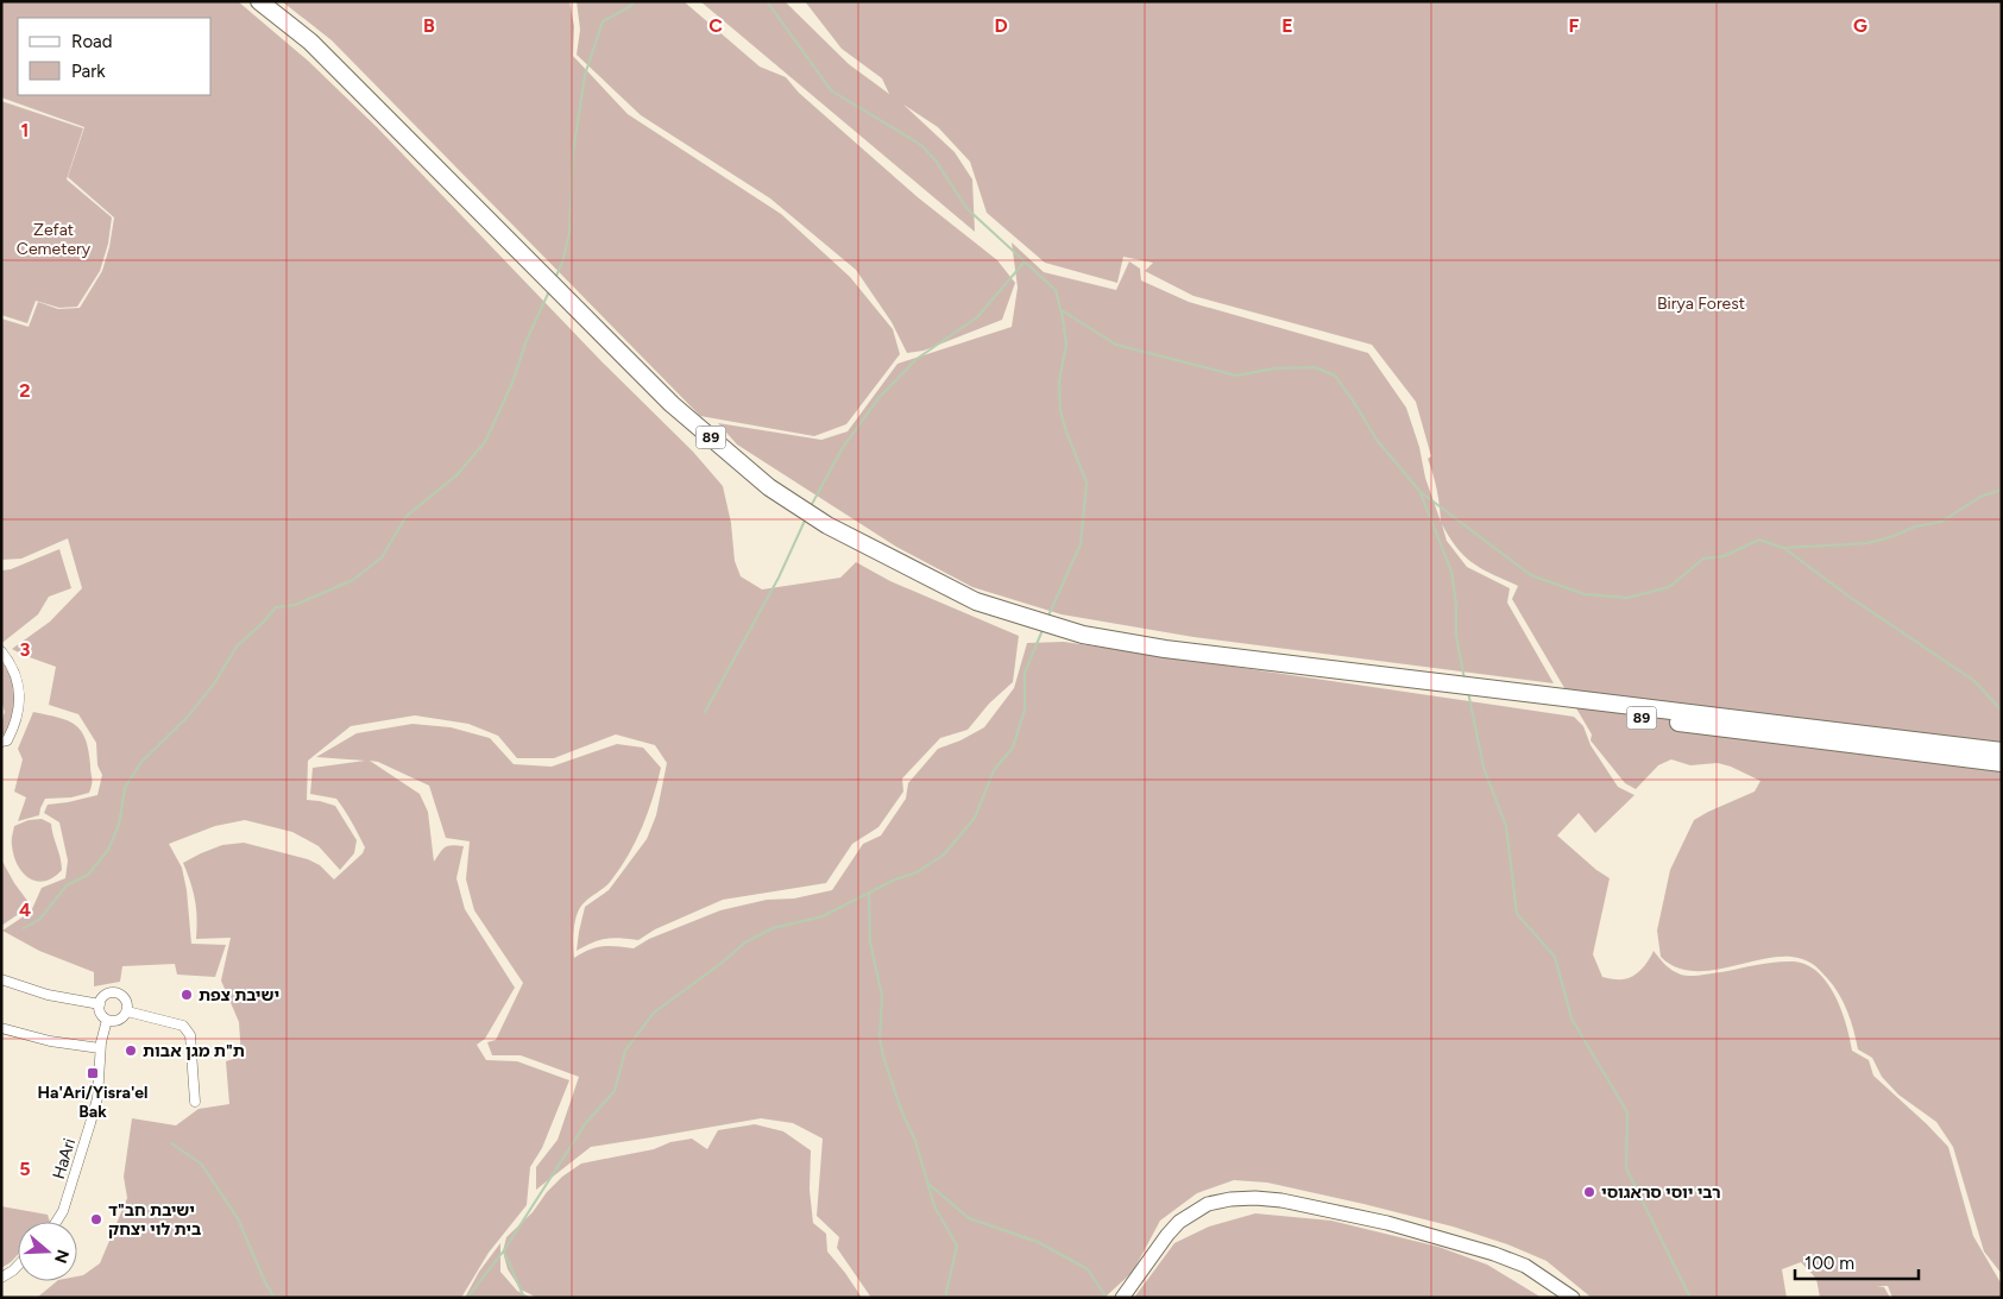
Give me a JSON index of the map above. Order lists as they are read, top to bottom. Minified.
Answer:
{"streets":{"highway":["89"],"street":["HaAri"]},"parks":["Zefat Cemetery","Birya Forest"],"places":{"other":["ישיבת צפת","ת\"ת מגן אבות","רבי יוסי סראגוסי","ישיבת חב\"ד בית לוי יצחק"],"transit":["Ha'Ari/Yisra'el Bak"]},"legend":["Road","Park"],"scale_bar":"100 m","north":"right","grid":{"columns":["B","C","D","E","F","G"],"rows":["1","2","3","4","5"]}}
